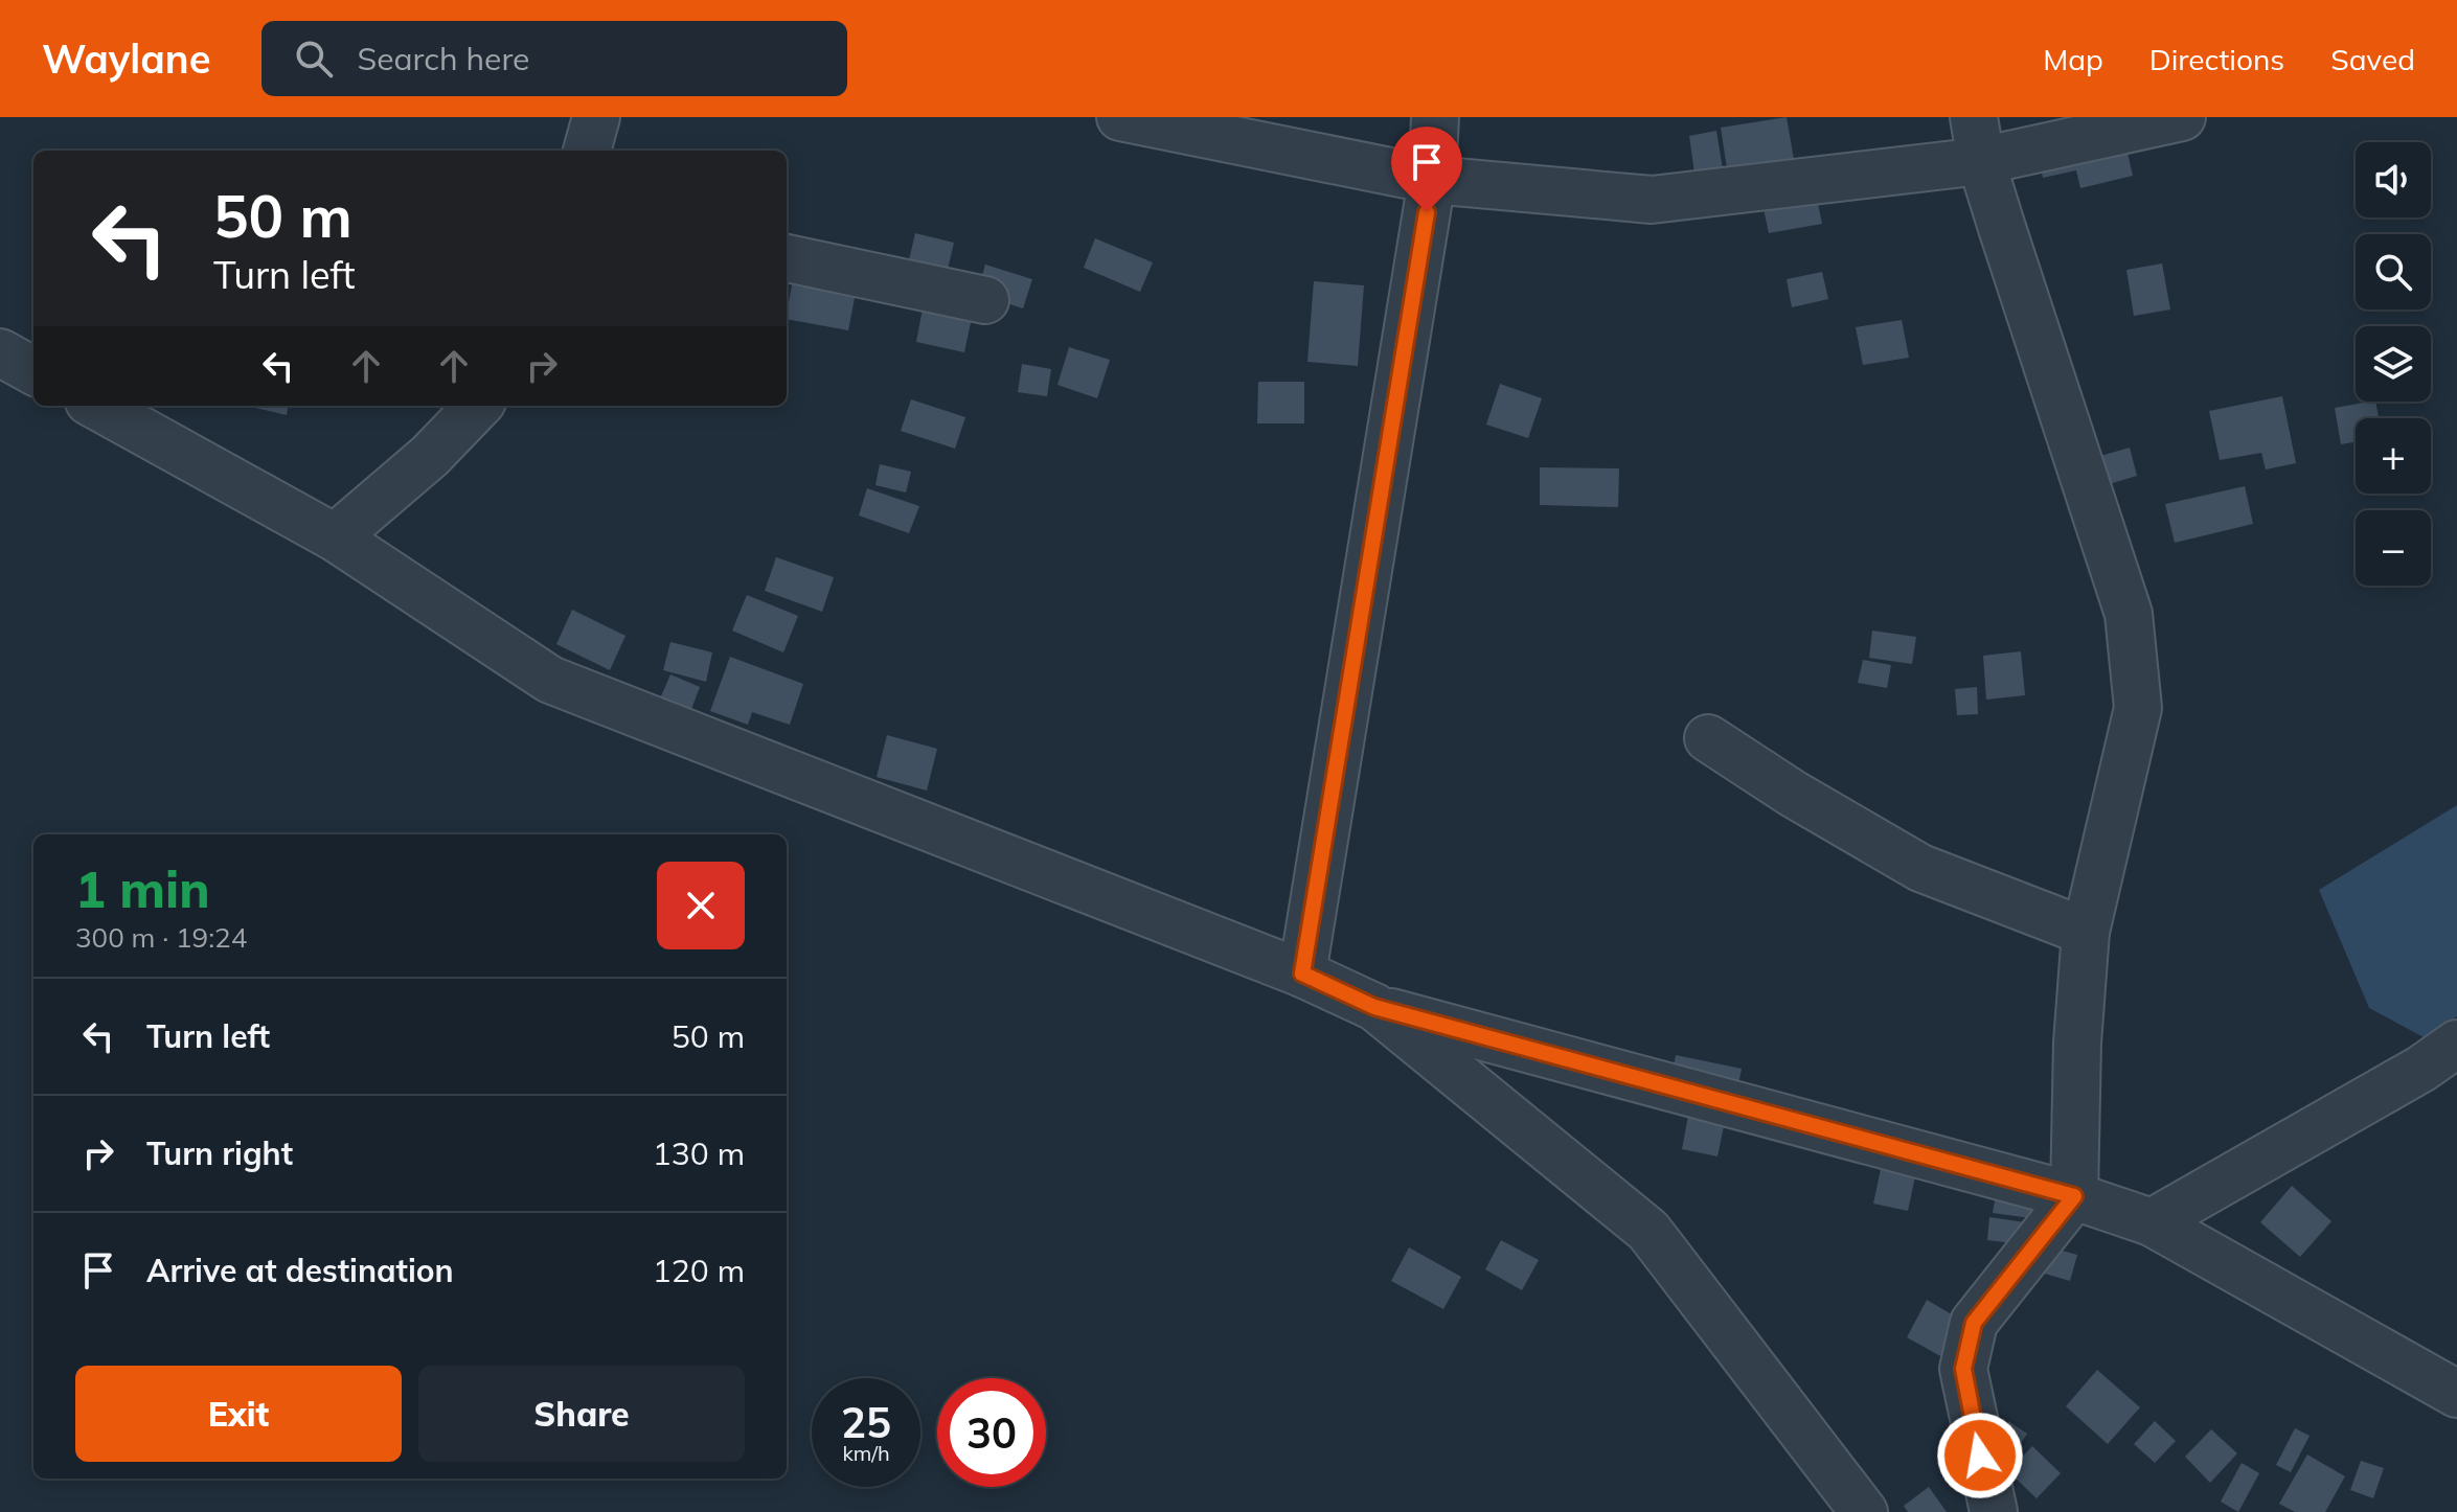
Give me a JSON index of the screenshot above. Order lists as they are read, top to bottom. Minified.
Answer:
{"page":{"header":"Waylane","search":"Search here","nav":["Map","Directions","Saved"],"map_buttons":["+","−"],"turn":["50 m","Turn left"],"heading":["1 min","300 m · 19:24"],"list":[{"name":"Turn left","value":"50 m"},{"name":"Turn right","value":"130 m"},{"name":"Arrive at destination","value":"120 m"}],"buttons":["Exit","Share"],"speed":"25 km/h","limit":"30"}}
